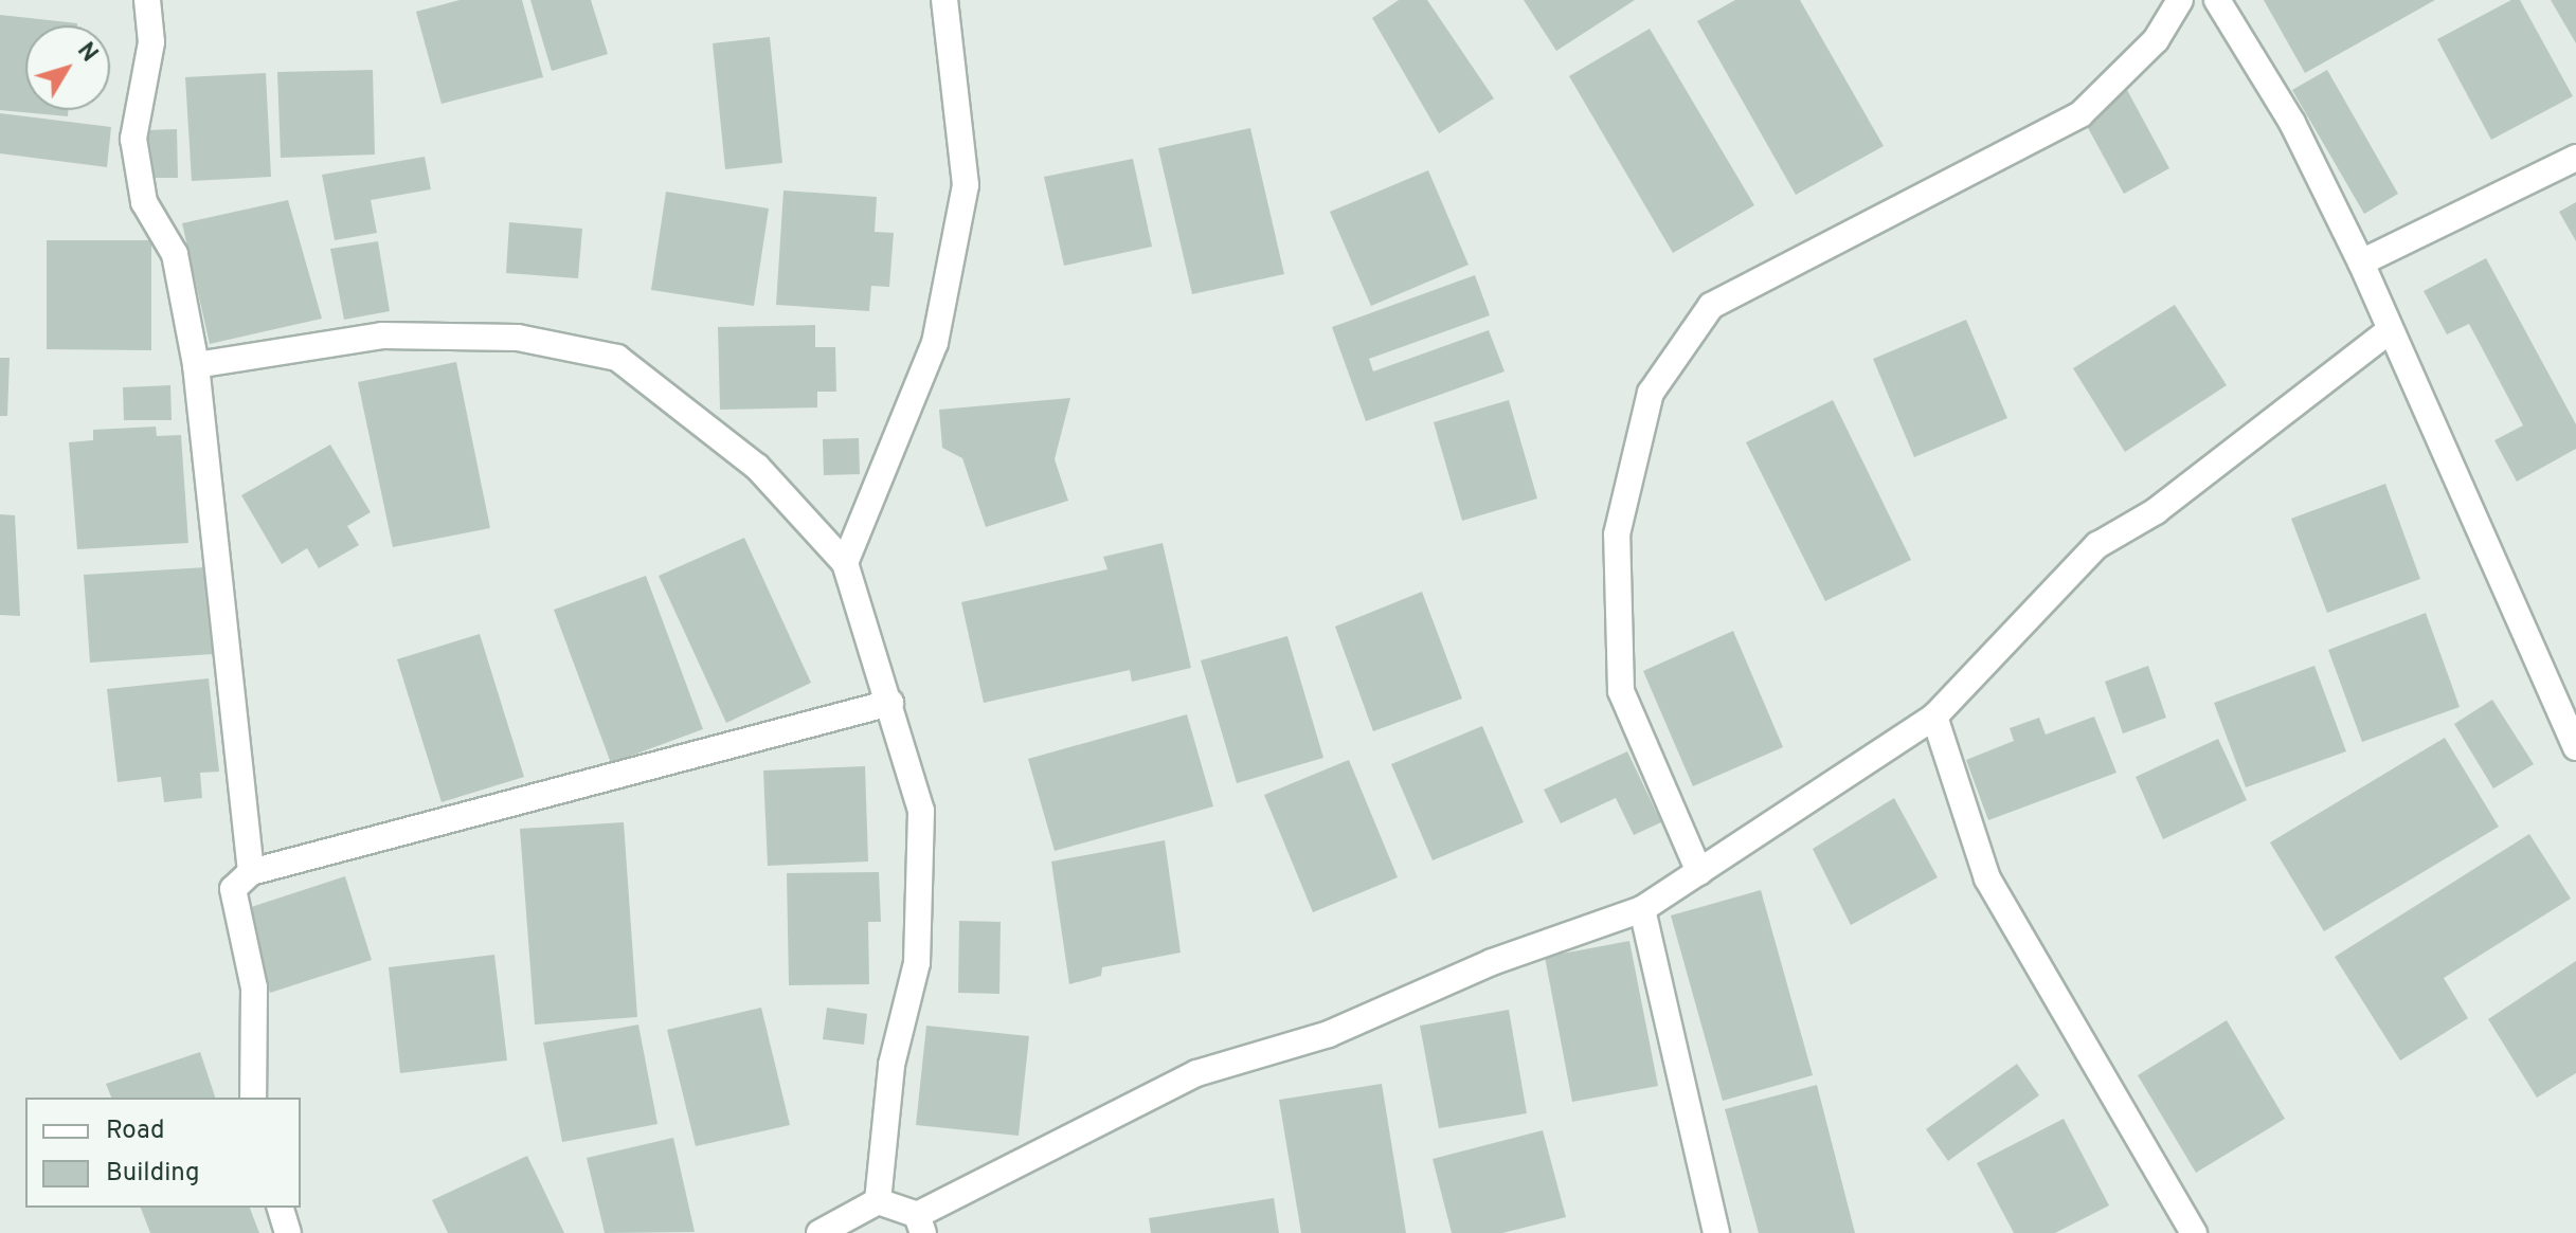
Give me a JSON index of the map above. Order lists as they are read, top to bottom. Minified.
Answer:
{"legend":["Road","Building"],"north":"top right"}
